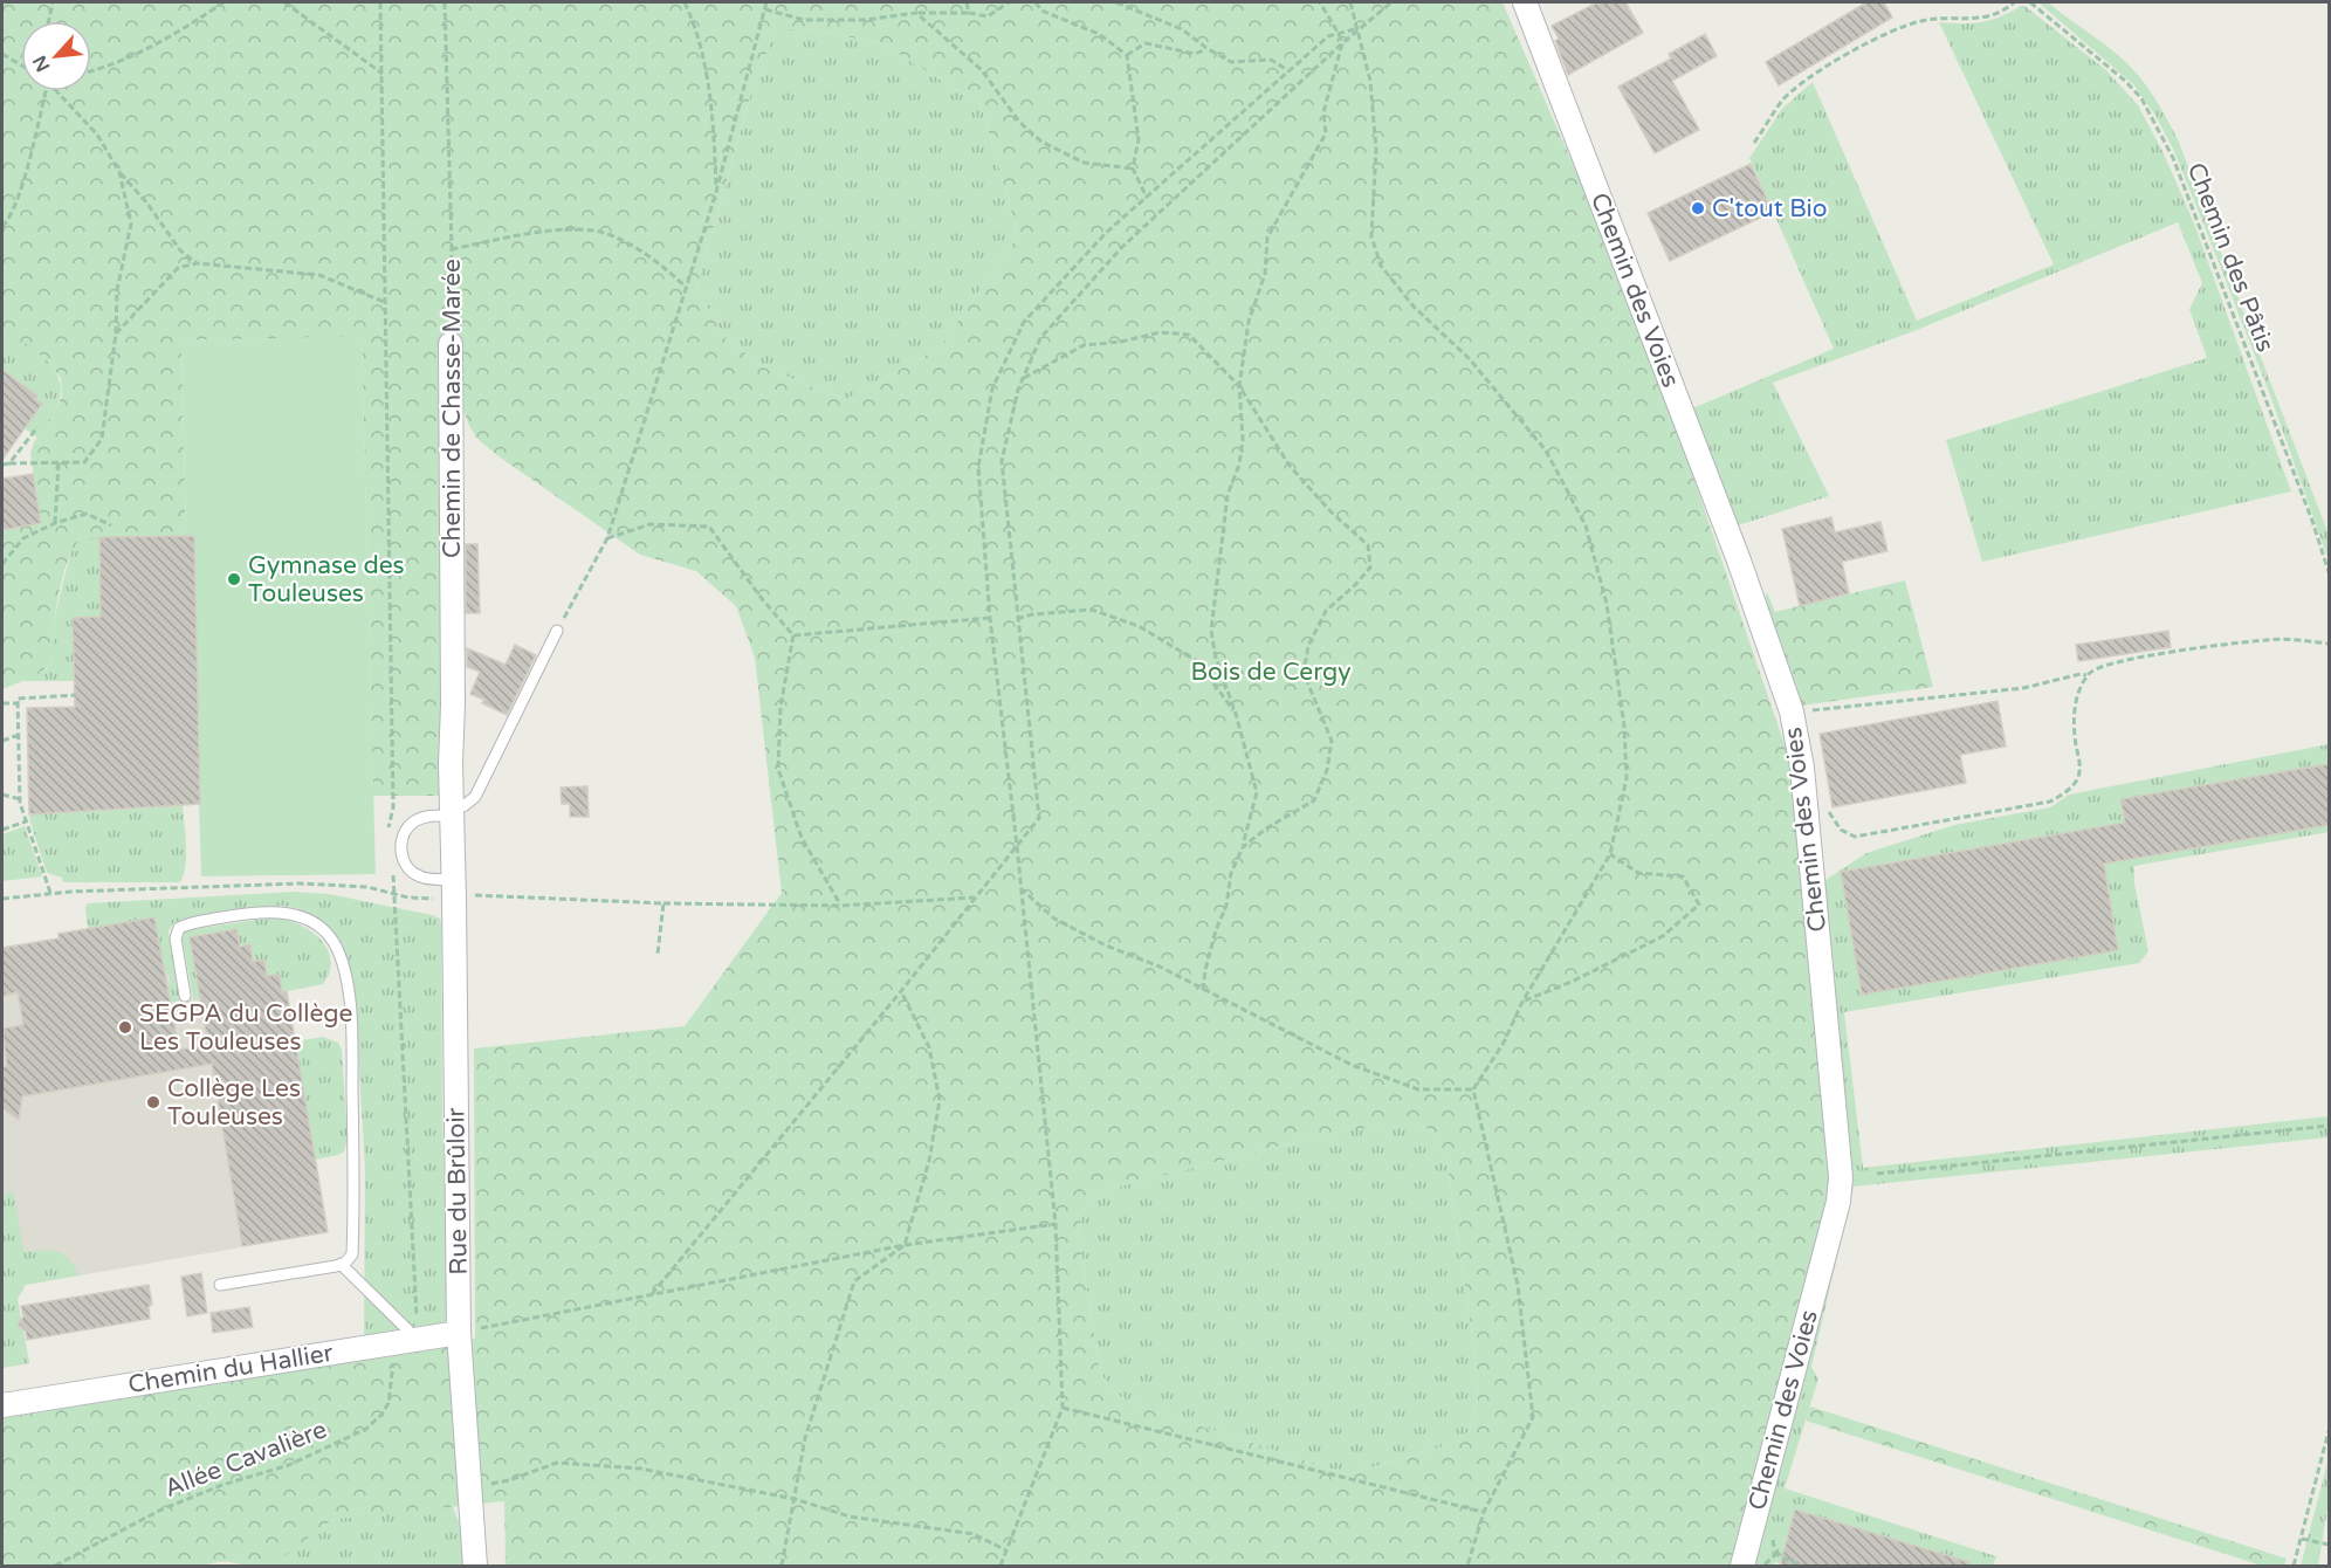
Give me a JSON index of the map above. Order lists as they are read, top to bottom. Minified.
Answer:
{"streets":{"street":["Chemin des Voies","Chemin de Chasse-Marée","Rue du Brûloir","Chemin du Hallier"],"path":["Chemin des Pâtis","Allée Cavalière"]},"crossings":[["Chemin de Chasse-Marée","Rue du Brûloir"],["Rue du Brûloir","Chemin du Hallier"],["Chemin du Hallier","Allée Cavalière"]],"parks":["Bois de Cergy"],"places":["C'tout Bio","Gymnase des Touleuses","SEGPA du Collège Les Touleuses","Collège Les Touleuses"],"north":"bottom left"}
